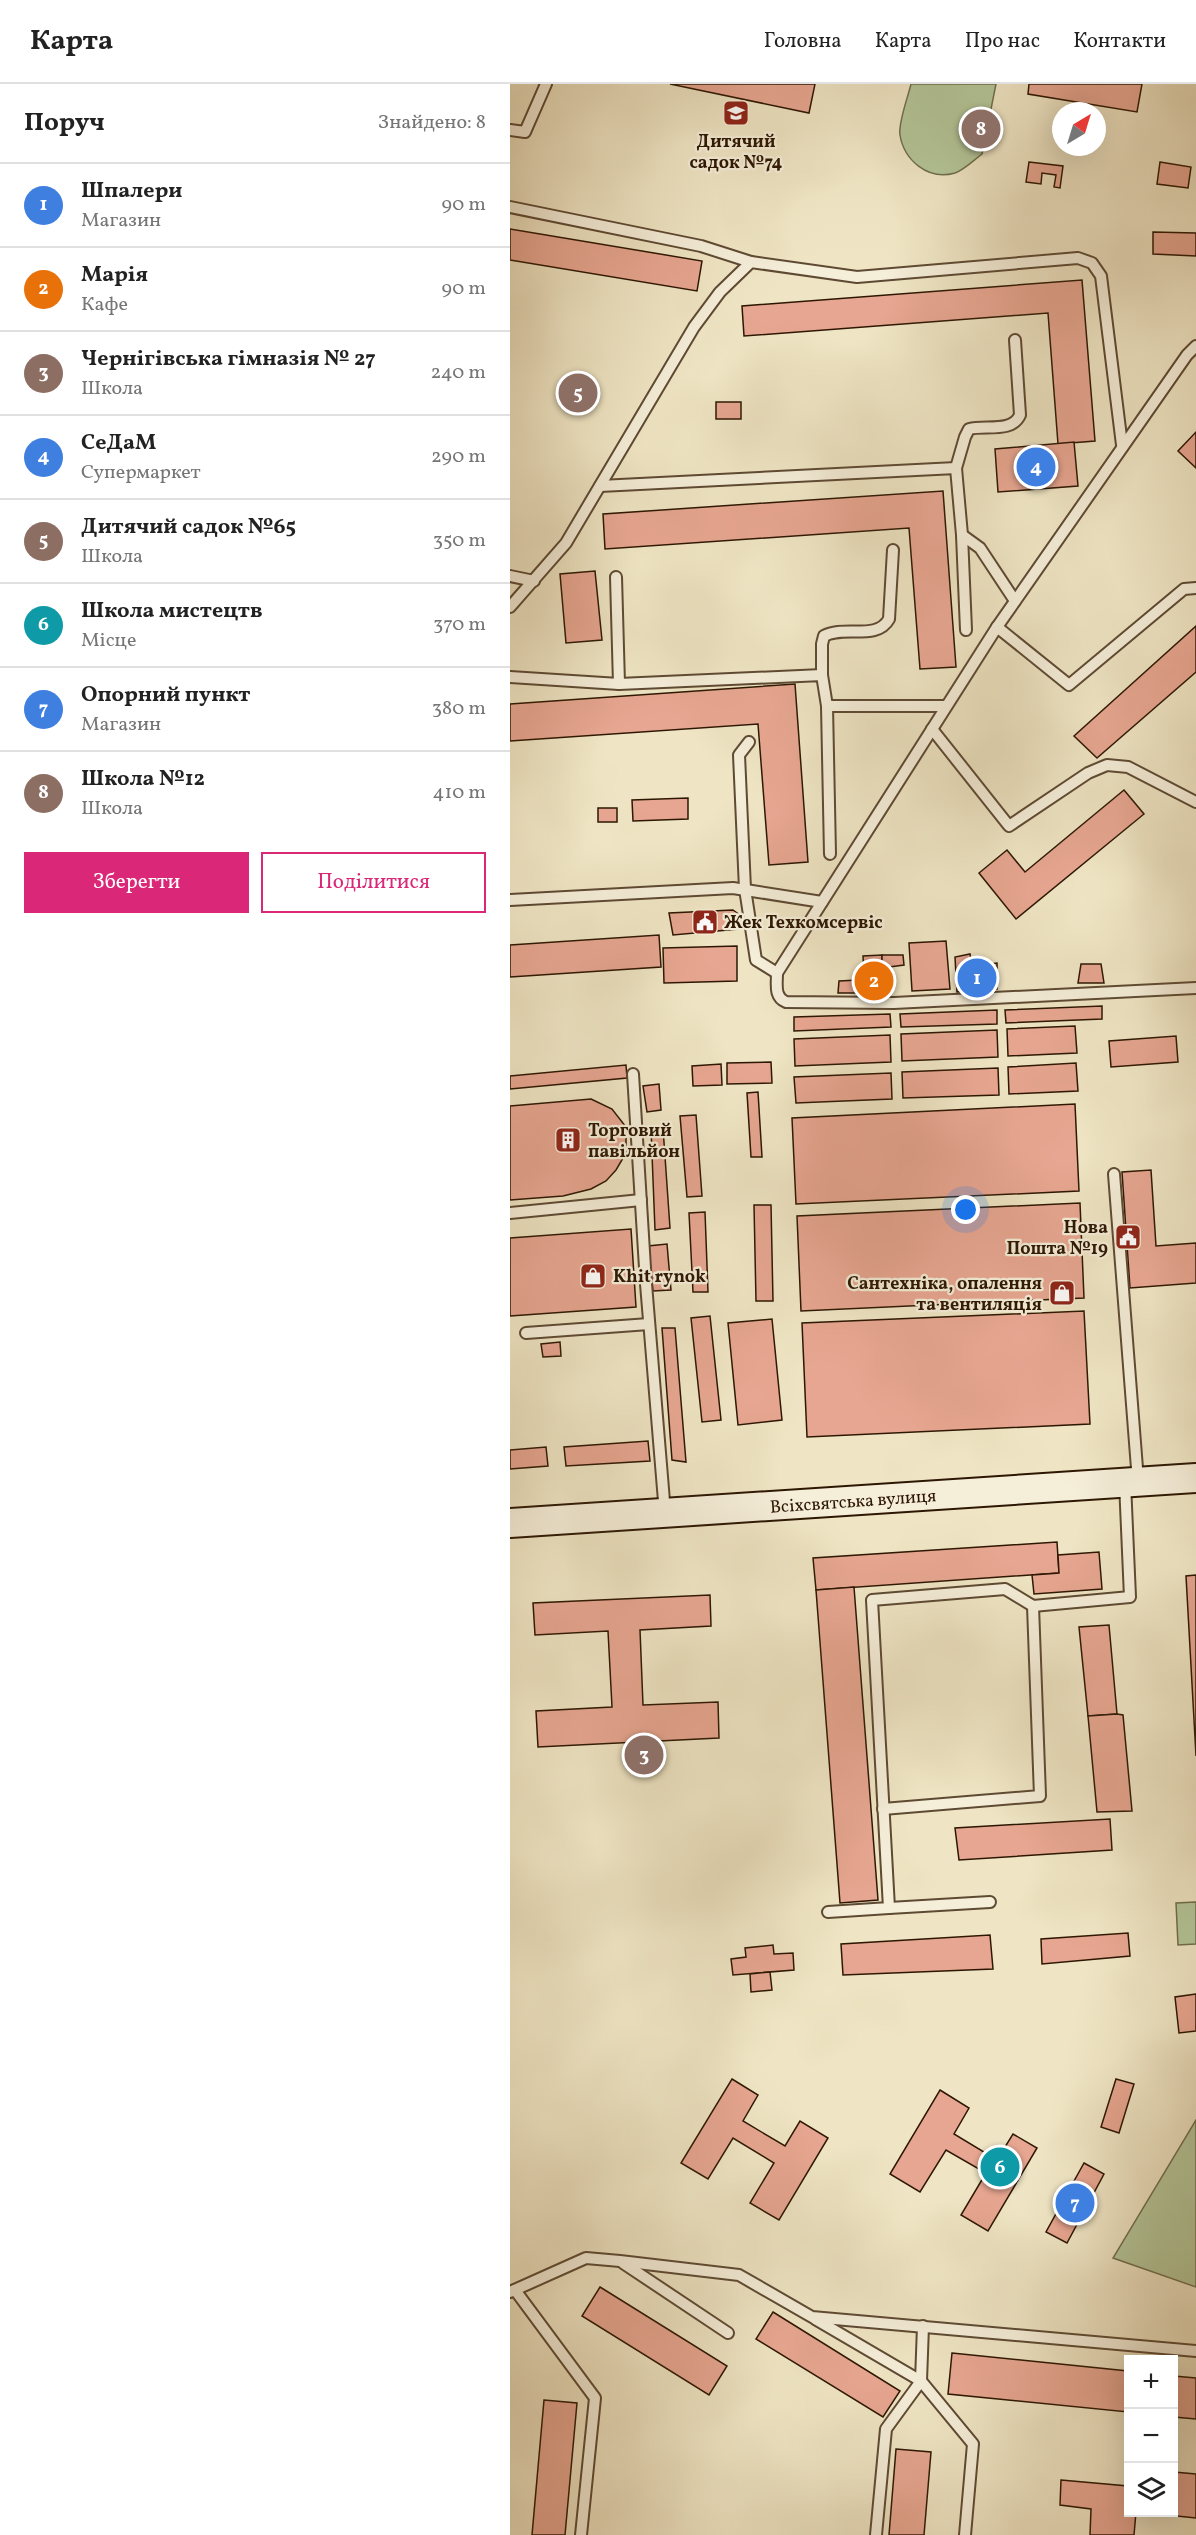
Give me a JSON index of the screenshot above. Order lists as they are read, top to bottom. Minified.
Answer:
{"streets":{"street":["Всіхсвятська вулиця"]},"places":{"school or university":["Дитячий садок №74"],"public building":["Жек Техкомсервіс","Нова Пошта №19"],"building":["Торговий павільйон"],"shop":["Khit rynok","Сантехніка, опалення та вентиляція"]},"north":"top right","page":{"header":"Карта","nav":["Головна","Карта","Про нас","Контакти"],"heading":["Поруч","Знайдено: 8"],"pins":["8","5","4","1","2","3","6","7"],"list":[{"mark":"1","name":"Шпалери","note":"Магазин","value":"90 m"},{"mark":"2","name":"Марія","note":"Кафе","value":"90 m"},{"mark":"3","name":"Чернігівська гімназія № 27","note":"Школа","value":"240 m"},{"mark":"4","name":"СеДаМ","note":"Супермаркет","value":"290 m"},{"mark":"5","name":"Дитячий садок №65","note":"Школа","value":"350 m"},{"mark":"6","name":"Школа мистецтв","note":"Місце","value":"370 m"},{"mark":"7","name":"Опорний пункт","note":"Магазин","value":"380 m"},{"mark":"8","name":"Школа №12","note":"Школа","value":"410 m"}],"buttons":["Зберегти","Поділитися"],"map_buttons":["+","−"]}}
